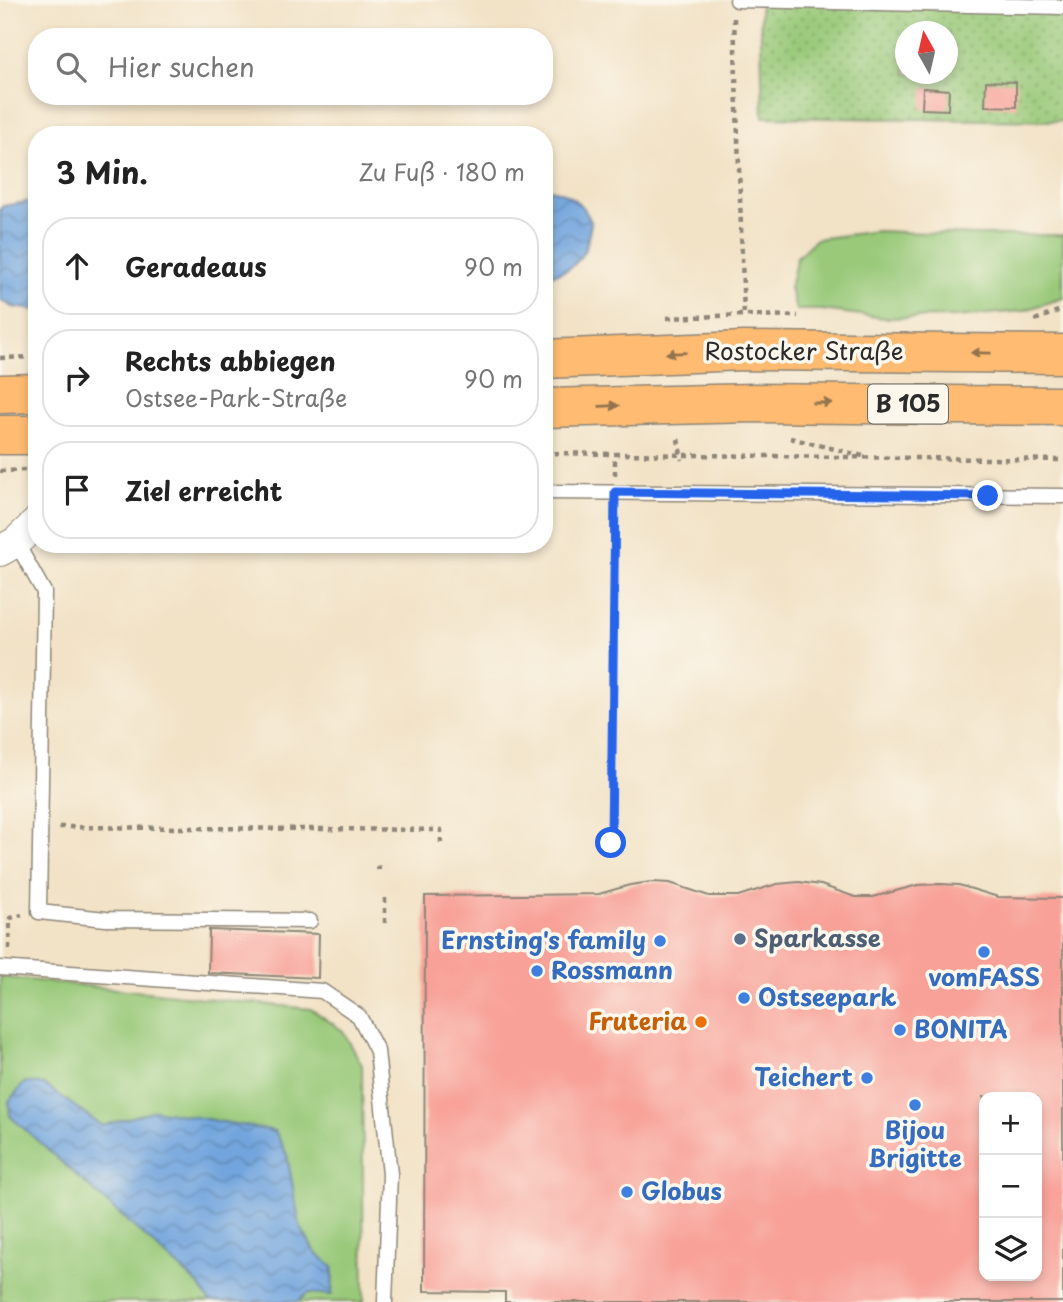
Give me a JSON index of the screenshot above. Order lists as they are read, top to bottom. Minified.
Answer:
{"streets":{"main road":["Rostocker Straße","B 105"]},"places":["Sparkasse","Ernsting's family","vomFASS","Rossmann","Ostseepark","Fruteria","BONITA","Teichert","Bijou Brigitte","Globus"],"north":"top","page":{"search":"Hier suchen","heading":["3 Min.","Zu Fuß · 180 m"],"list":[["Geradeaus","90 m"],["Rechts abbiegen","Ostsee-Park-Straße","90 m"],"Ziel erreicht"],"map_buttons":["+","−"]}}
